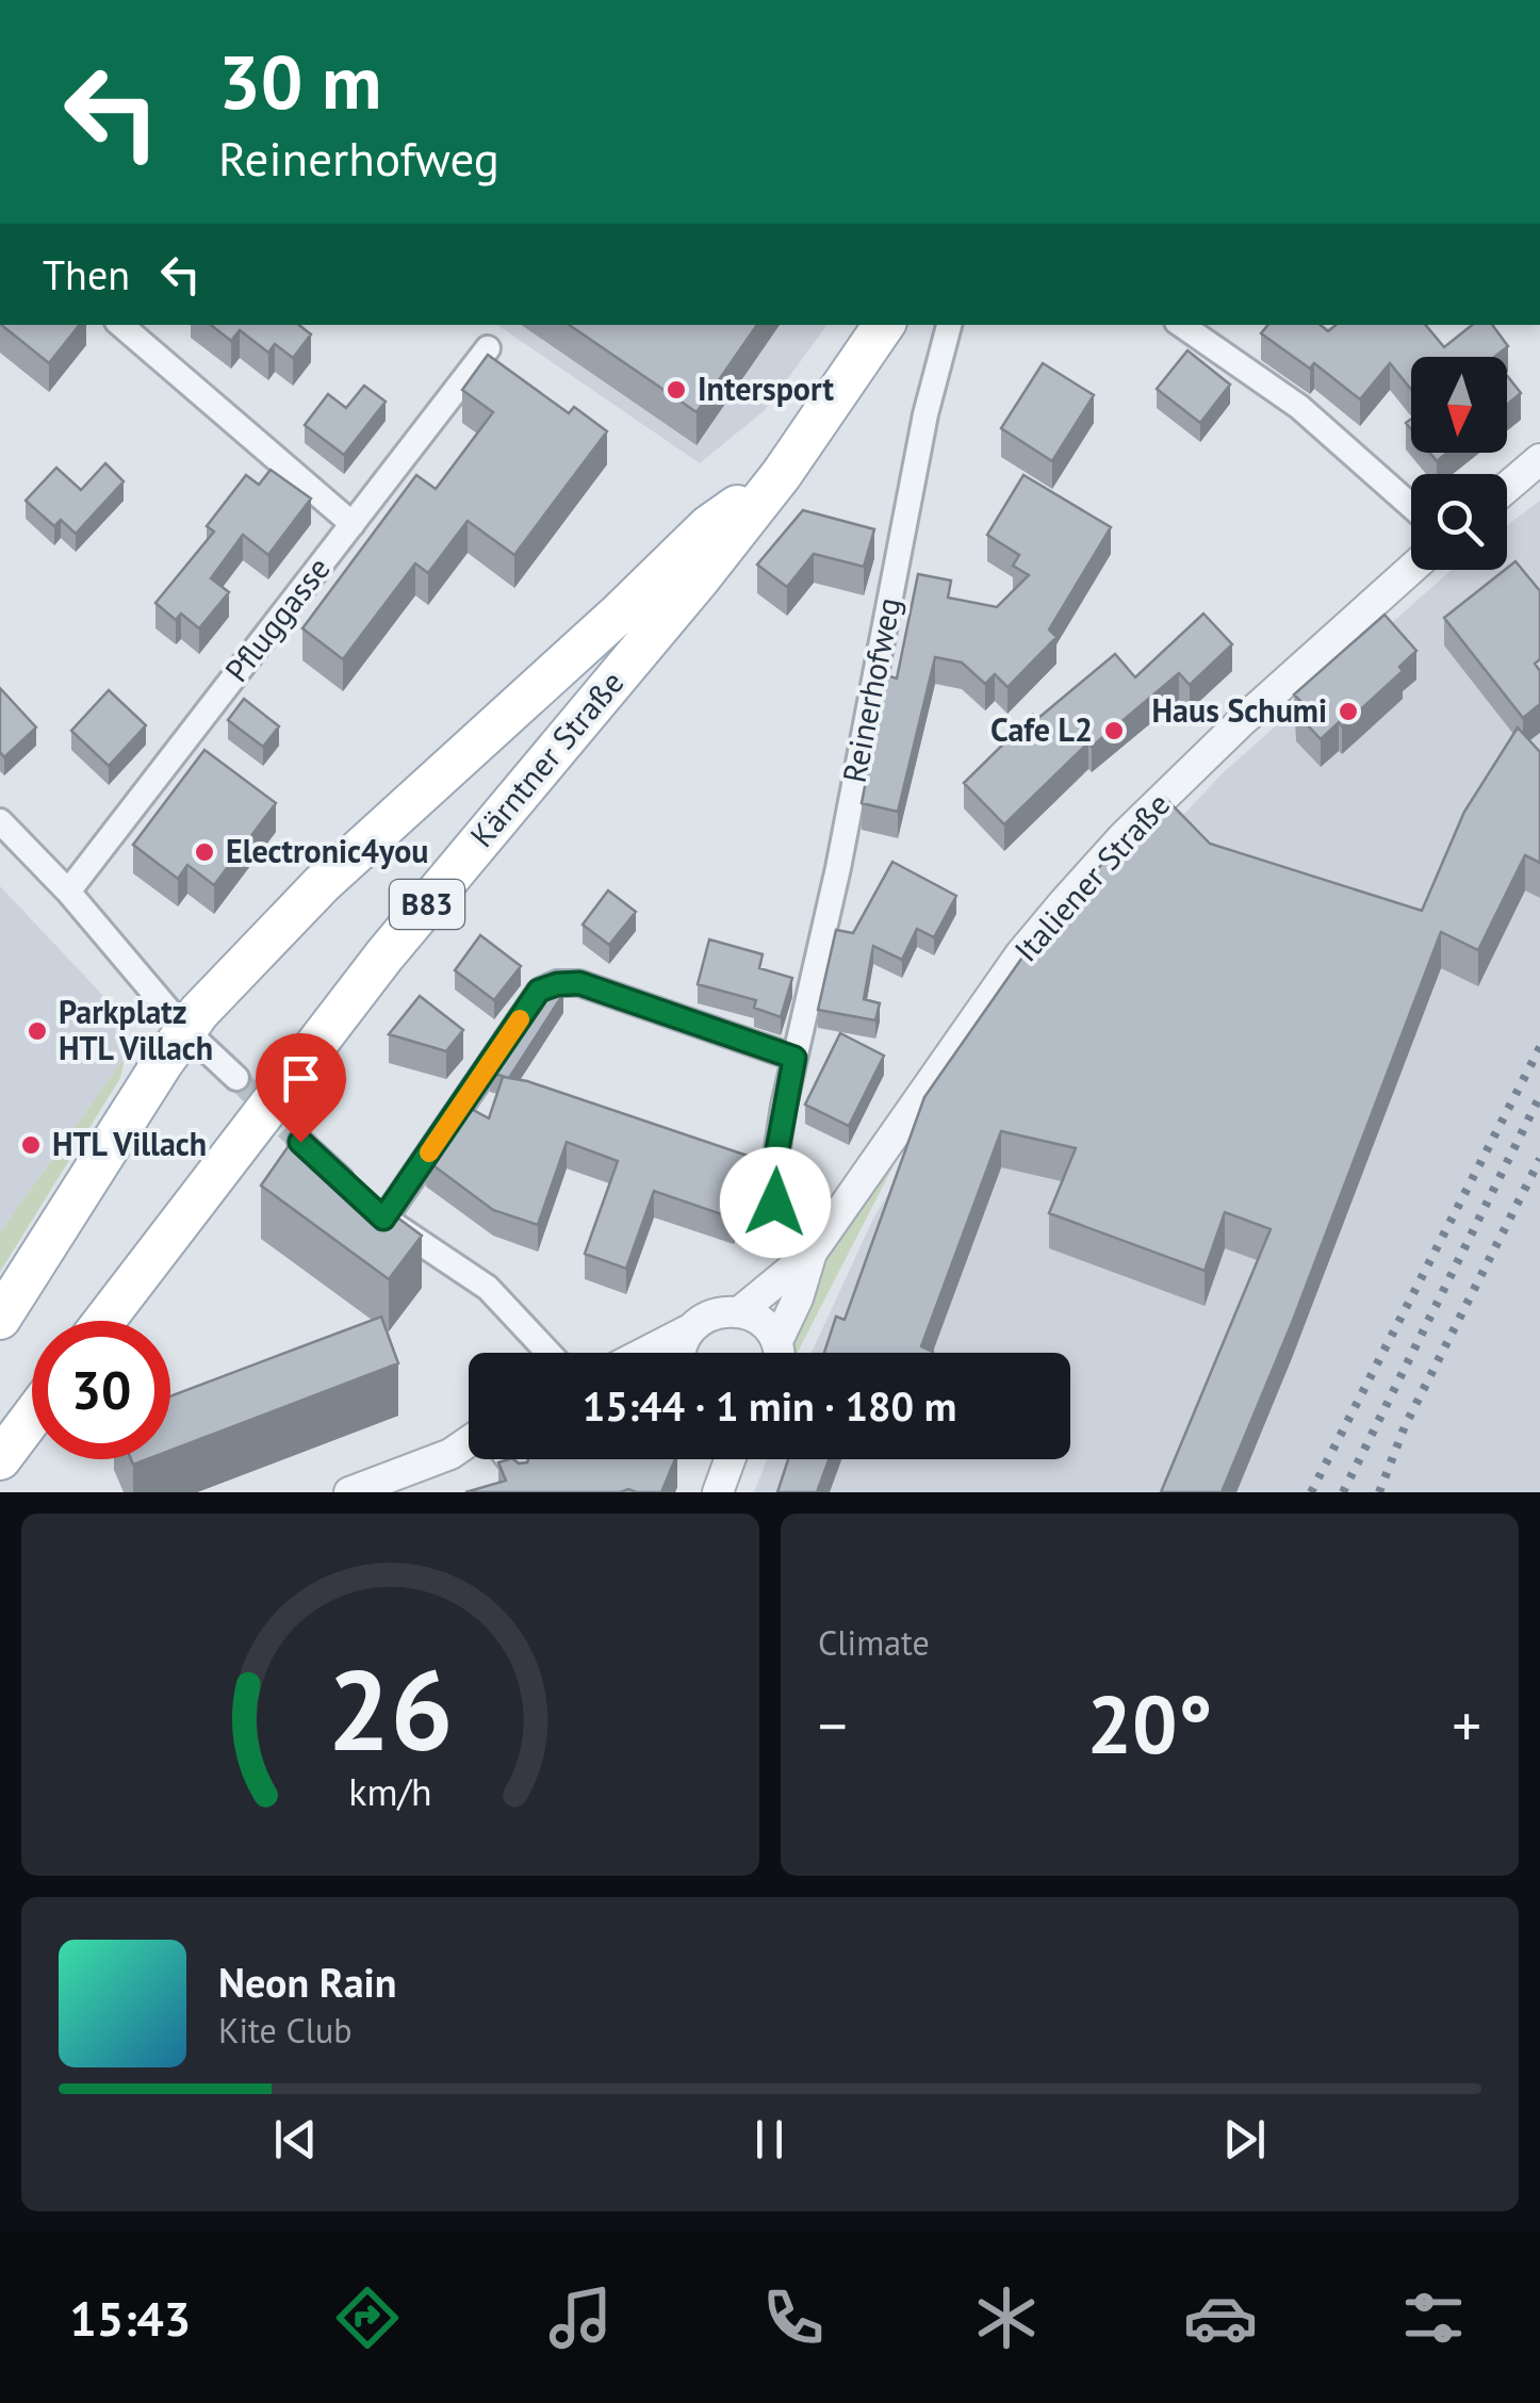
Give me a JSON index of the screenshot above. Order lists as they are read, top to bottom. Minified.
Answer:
{"streets":{"main road":["Kärntner Straße","B83"],"street":["Pfluggasse","Reinerhofweg","Italiener Straße"]},"crossings":[["Reinerhofweg","Italiener Straße"]],"places":["Intersport","Haus Schumi","Cafe L2","Electronic4you","Parkplatz HTL Villach","HTL Villach"],"north":"bottom","page":{"turn":["30 m","Reinerhofweg"],"then":"Then","limit":"30","trip":"15:44 · 1 min · 180 m","tile":"Climate","heat":["−","20°","+"],"song":["Neon Rain","Kite Club"],"tabs":"15:43","gauge":["26","km/h"]}}
